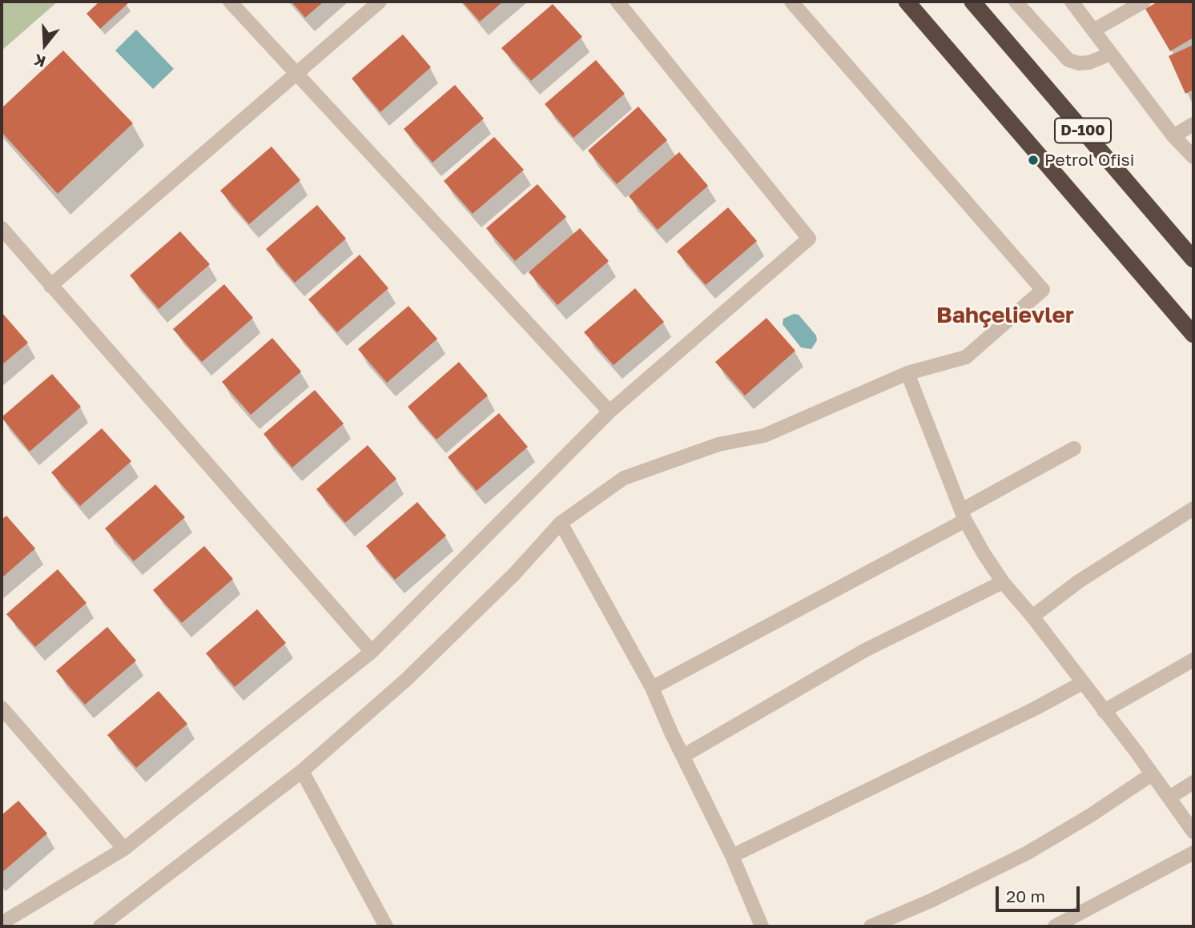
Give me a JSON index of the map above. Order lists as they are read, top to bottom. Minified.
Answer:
{"streets":{"highway":["D-100"]},"districts":["Bahçelievler"],"places":["Petrol Ofisi"],"scale_bar":"20 m","north":"bottom"}
